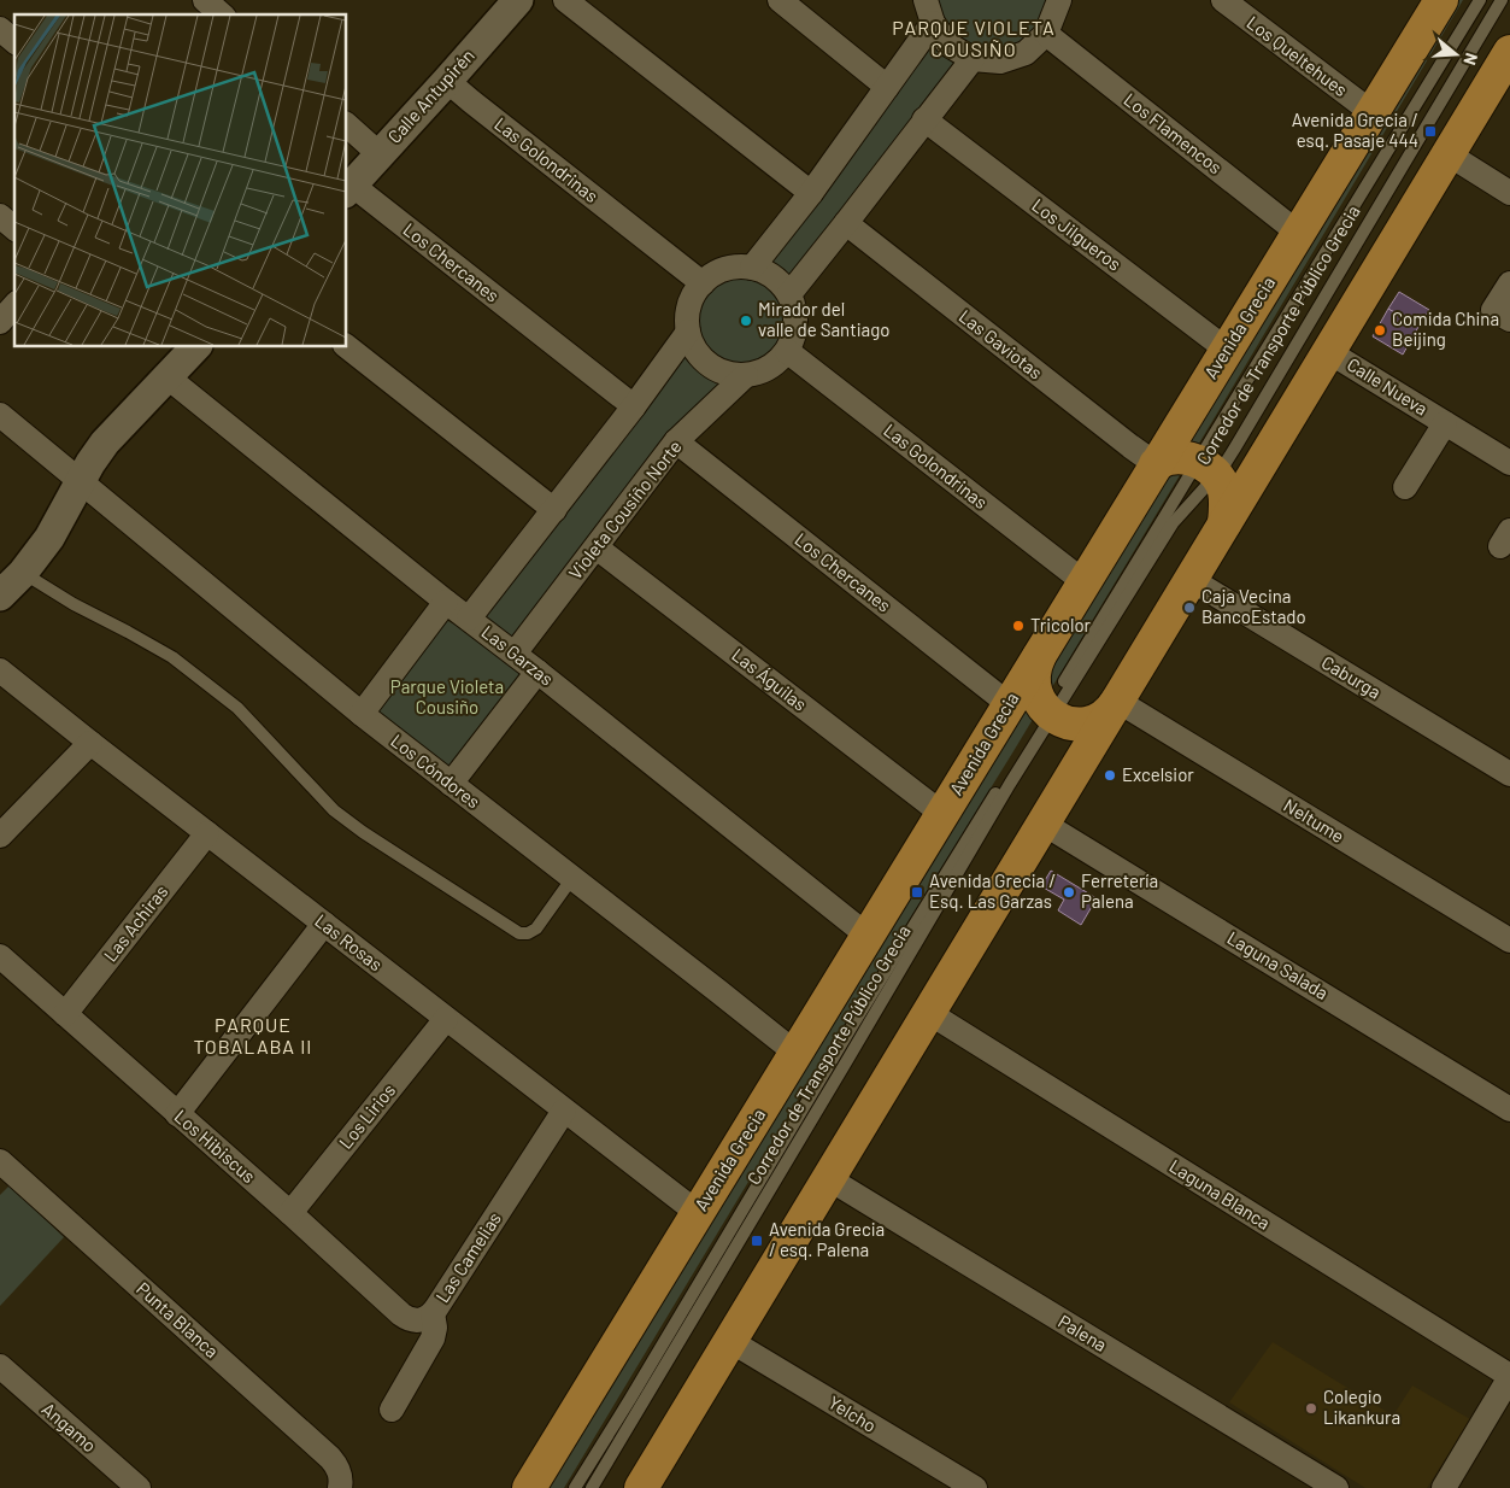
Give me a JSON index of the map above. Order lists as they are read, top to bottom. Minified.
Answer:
{"streets":{"main road":["Avenida Grecia"],"street":["Los Queltehues","Calle Antupirén","Los Flamencos","Las Golondrinas","Los Jilgueros","Los Chercanes","Las Gaviotas","Calle Nueva","Violeta Cousiño Norte","Las Garzas","Caburga","Las Águilas","Los Cóndores","Neltume","Las Achiras","Las Rosas","Laguna Salada","Los Lirios","Los Hibiscus","Laguna Blanca","Las Camelias","Punta Blanca","Palena","Yelcho","Angamo"],"lane":["Corredor de Transporte Público Grecia"]},"crossings":[["Los Queltehues","Avenida Grecia"],["Calle Antupirén","Las Golondrinas"],["Calle Antupirén","Los Chercanes"],["Los Flamencos","Avenida Grecia"],["Las Golondrinas","Avenida Grecia"],["Las Golondrinas","Violeta Cousiño Norte"],["Los Jilgueros","Avenida Grecia"],["Los Chercanes","Avenida Grecia"],["Los Chercanes","Violeta Cousiño Norte"],["Avenida Grecia","Las Gaviotas"],["Avenida Grecia","Las Garzas"],["Avenida Grecia","Las Águilas"],["Avenida Grecia","Los Cóndores"],["Avenida Grecia","Las Rosas"],["Violeta Cousiño Norte","Las Garzas"],["Violeta Cousiño Norte","Las Águilas"],["Las Achiras","Las Rosas"],["Las Achiras","Los Hibiscus"],["Las Rosas","Los Lirios"],["Las Rosas","Las Camelias"],["Los Lirios","Los Hibiscus"],["Los Hibiscus","Las Camelias"]],"districts":["PARQUE VIOLETA COUSIÑO","PARQUE TOBALABA II"],"parks":["Parque Violeta Cousiño"],"places":{"transit":["Avenida Grecia / esq. Pasaje 444","Avenida Grecia / Esq. Las Garzas","Avenida Grecia / esq. Palena"],"other":["Mirador del valle de Santiago","Comida China Beijing","Caja Vecina BancoEstado","Tricolor","Excelsior","Ferretería Palena","Colegio Likankura"]},"north":"right"}
